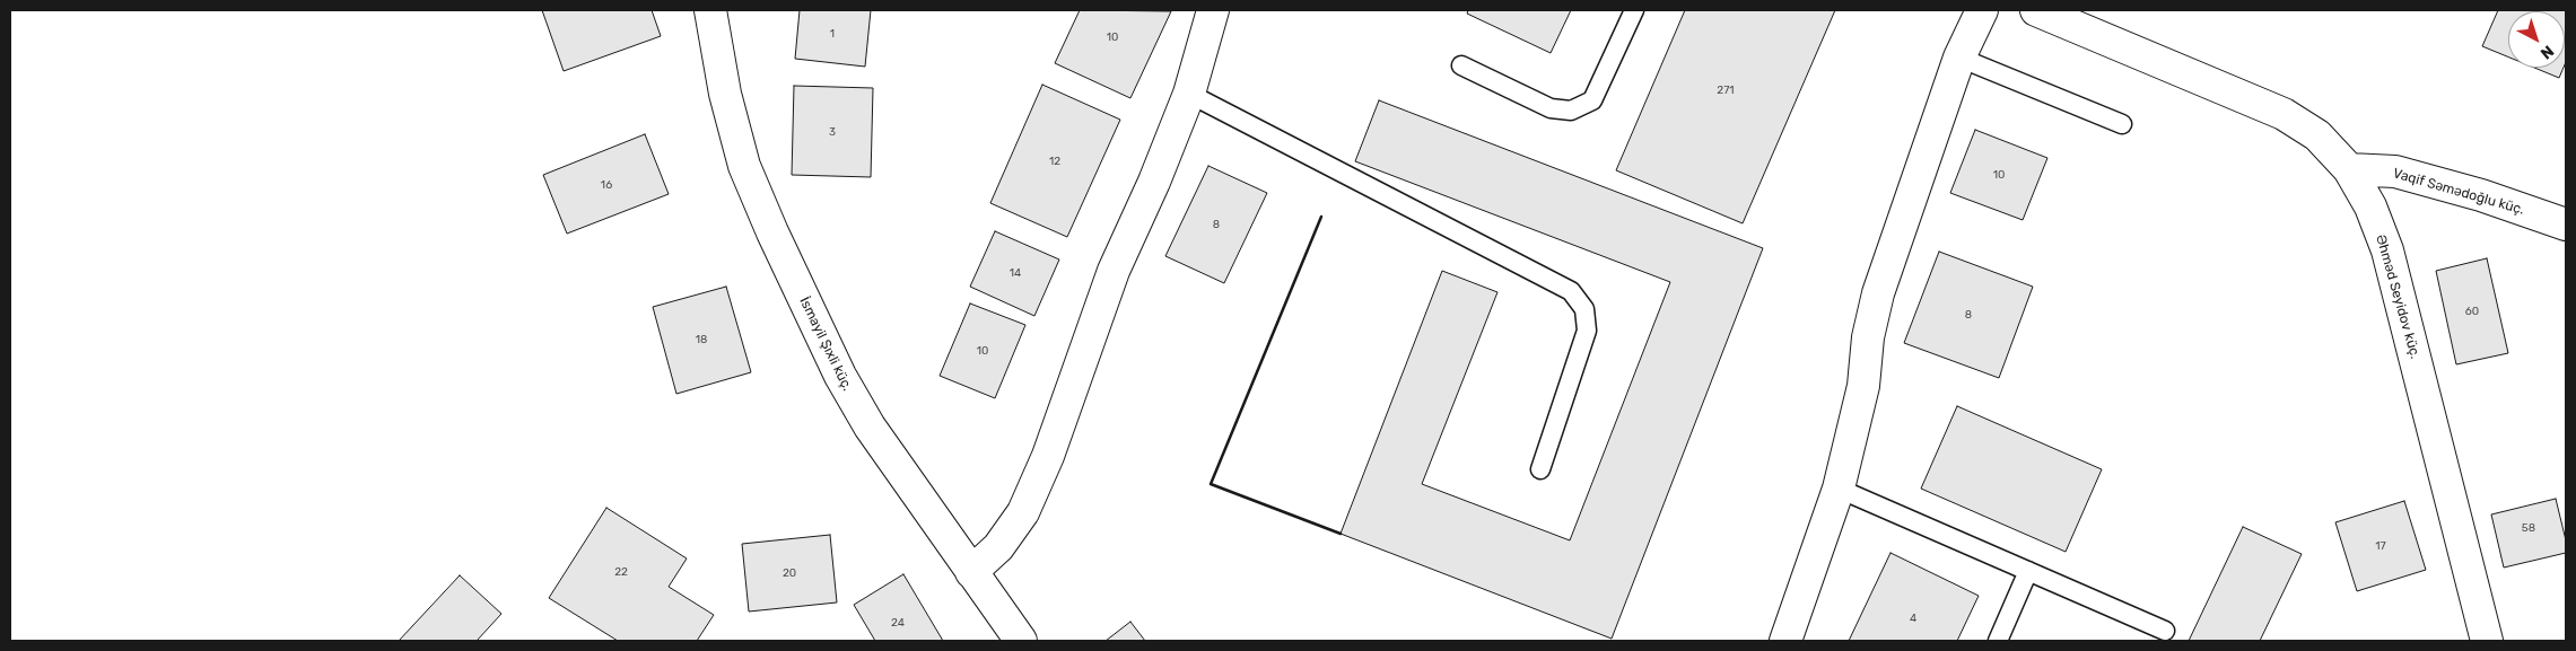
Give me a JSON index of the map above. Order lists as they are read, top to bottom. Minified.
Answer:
{"streets":{"street":["Vaqif Səmədoğlu küç.","Əhməd Seyidov küç.","İsmayil Şıxli küç."]},"crossings":[["Vaqif Səmədoğlu küç.","Əhməd Seyidov küç."]],"house_numbers":["1","10","271","3","12","10","16","8","14","60","8","18","10","58","17","22","20","4","24"],"north":"bottom right"}
